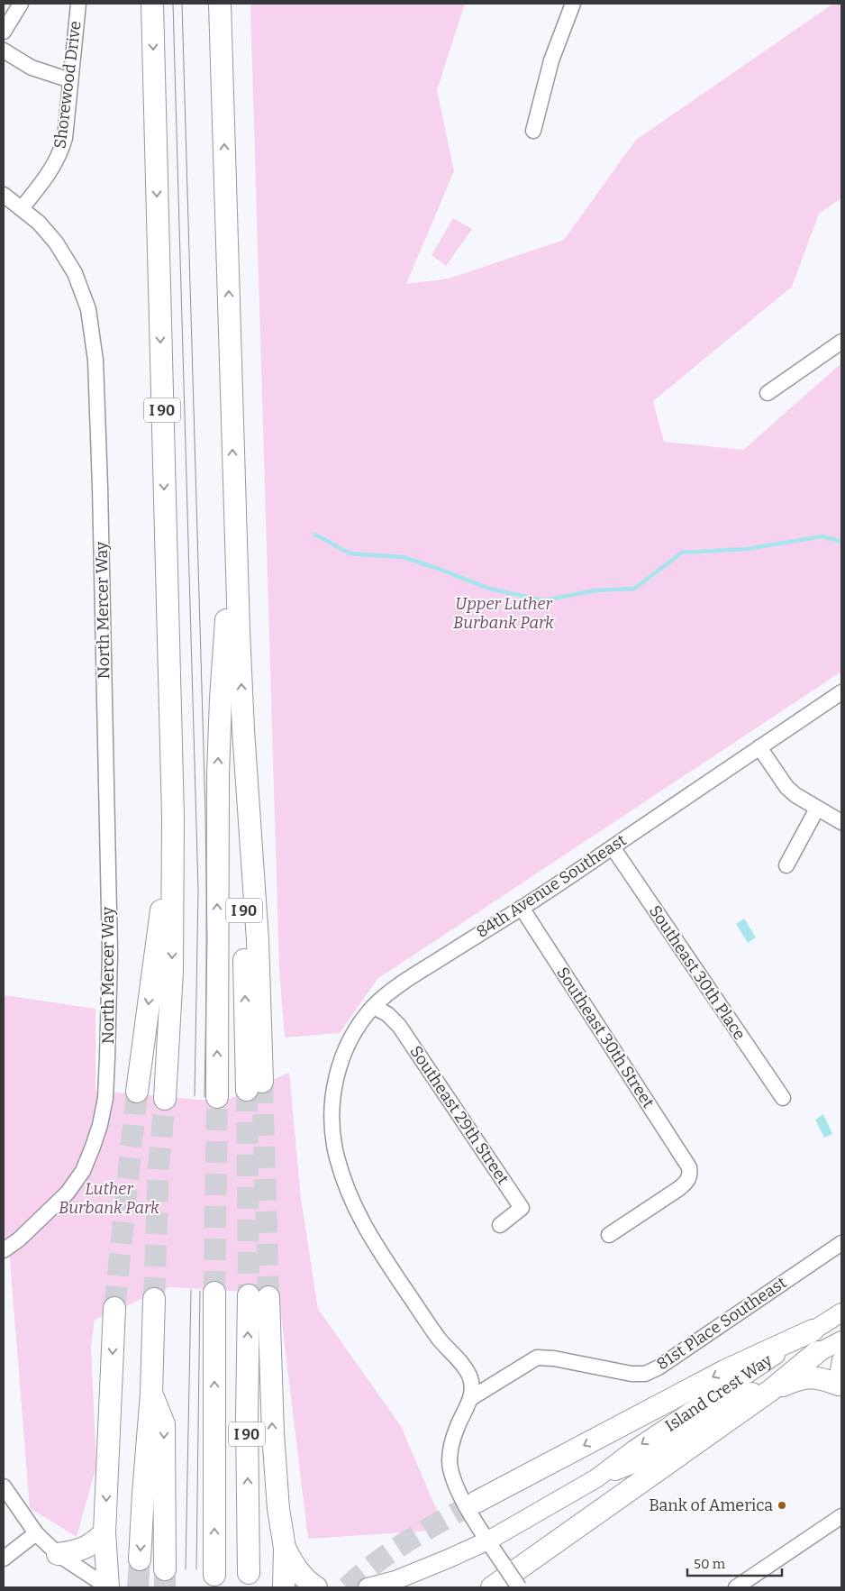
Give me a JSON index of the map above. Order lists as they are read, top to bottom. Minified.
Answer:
{"streets":{"highway":["I 90"],"main road":["Island Crest Way"],"street":["Shorewood Drive","North Mercer Way","84th Avenue Southeast","Southeast 30th Place","Southeast 30th Street","Southeast 29th Street","81st Place Southeast"]},"crossings":[["Shorewood Drive","North Mercer Way"],["84th Avenue Southeast","Southeast 30th Place"],["84th Avenue Southeast","Southeast 30th Street"],["84th Avenue Southeast","Southeast 29th Street"],["84th Avenue Southeast","81st Place Southeast"]],"parks":["Upper Luther Burbank Park","Luther Burbank Park"],"places":["Bank of America"],"scale_bar":"50 m"}
